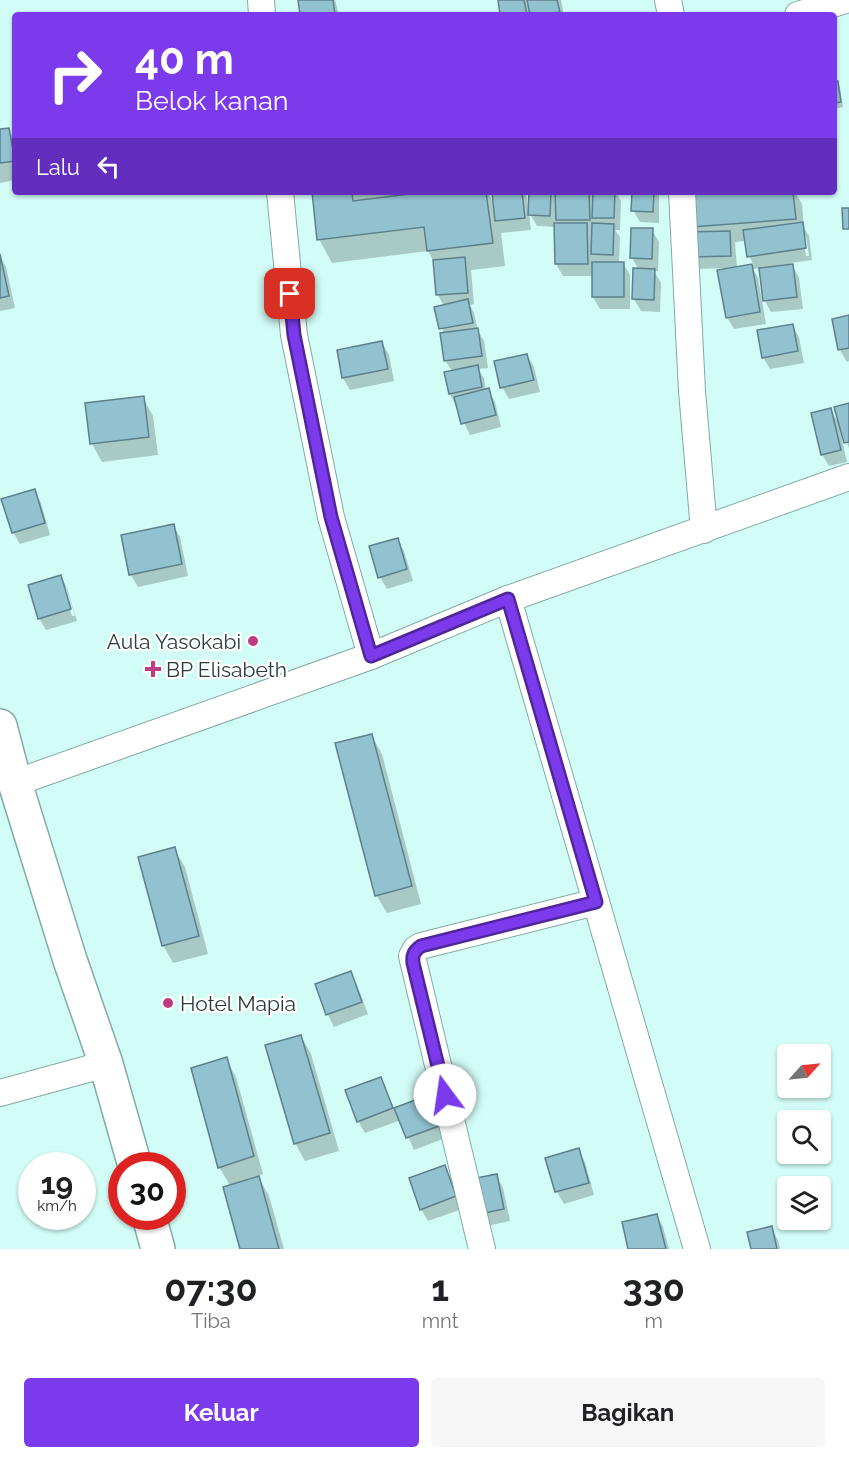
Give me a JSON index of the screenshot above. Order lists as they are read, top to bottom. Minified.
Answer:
{"places":{"other":["Aula Yasokabi","Hotel Mapia"],"health":["BP Elisabeth"]},"north":"top right","page":{"turn":["40 m","Belok kanan"],"then":"Lalu","speed":"19 km/h","limit":"30","eta":["07:30","Tiba","1","mnt","330","m"],"buttons":["Keluar","Bagikan"]}}
